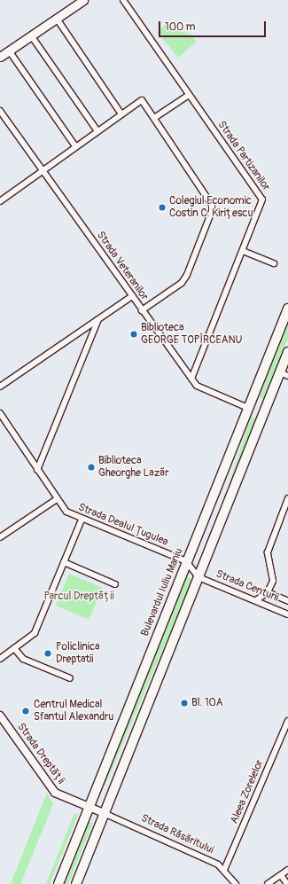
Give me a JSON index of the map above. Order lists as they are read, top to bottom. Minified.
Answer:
{"streets":{"main road":["Bulevardul Iuliu Maniu"],"street":["Strada Partizanilor","Strada Veteranilor","Strada Dealul Țugulea","Strada Centurii","Strada Dreptății","Aleea Zorelelor","Strada Răsăritului"]},"crossings":[["Strada Partizanilor","Strada Veteranilor"],["Strada Veteranilor","Bulevardul Iuliu Maniu"],["Strada Dealul Țugulea","Bulevardul Iuliu Maniu"],["Bulevardul Iuliu Maniu","Strada Dreptății"],["Strada Dreptății","Strada Răsăritului"],["Aleea Zorelelor","Strada Răsăritului"]],"parks":["Parcul Dreptății"],"places":["Colegiul Economic Costin C. Kirițescu","Biblioteca GEORGE TOPÎRCEANU","Biblioteca Gheorghe Lazăr","Policlinica Dreptatii","Bl. 10A","Centrul Medical Sfantul Alexandru"],"scale_bar":"100 m"}
